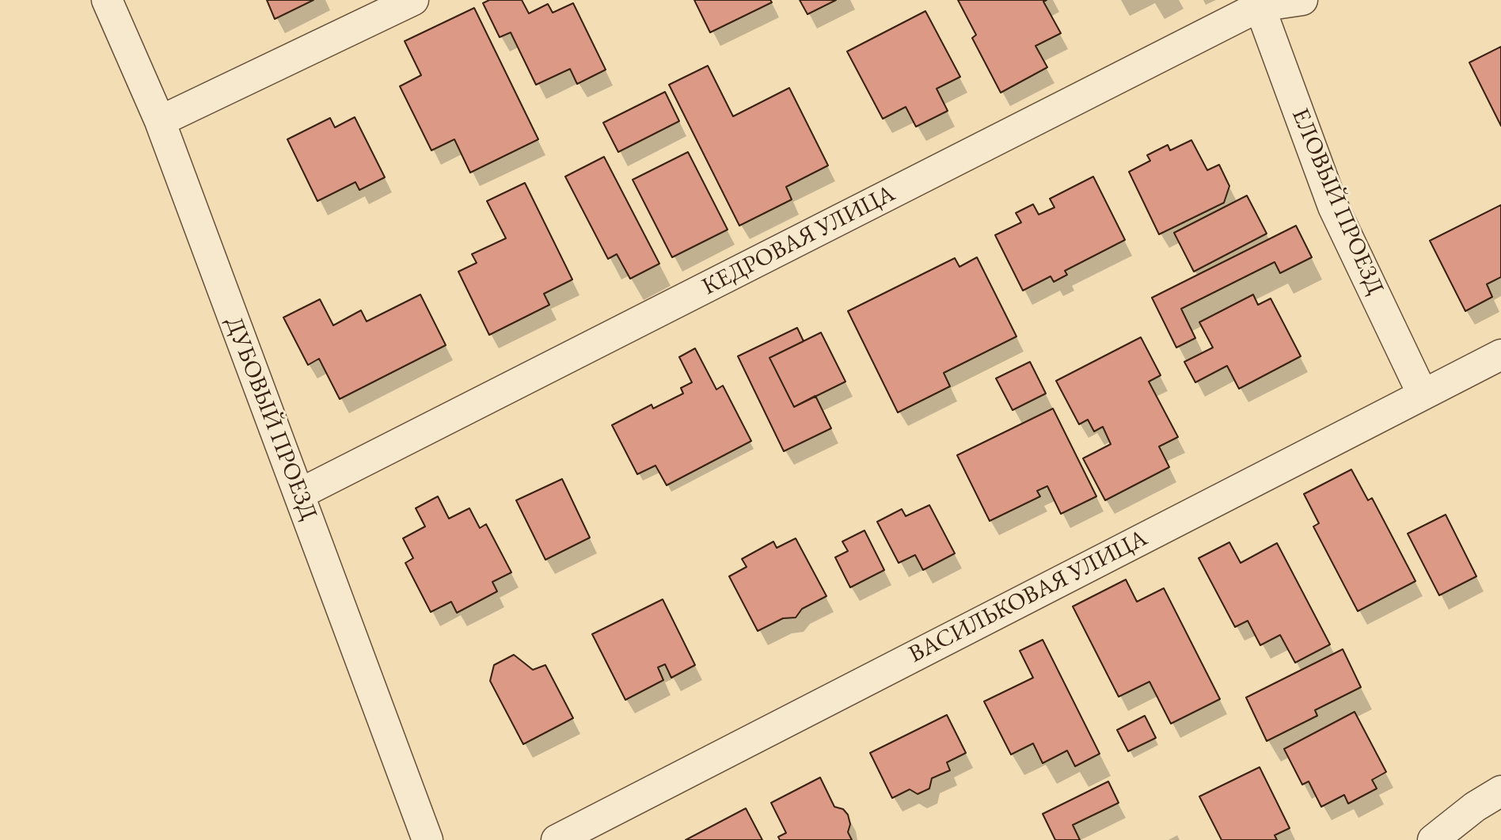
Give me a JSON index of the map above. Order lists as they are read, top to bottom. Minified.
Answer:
{"streets":{"street":["ЕЛОВЫЙ ПРОЕЗД","КЕДРОВАЯ УЛИЦА","ДУБОВЫЙ ПРОЕЗД","ВАСИЛЬКОВАЯ УЛИЦА"]},"crossings":[["ЕЛОВЫЙ ПРОЕЗД","КЕДРОВАЯ УЛИЦА"],["ЕЛОВЫЙ ПРОЕЗД","ВАСИЛЬКОВАЯ УЛИЦА"],["КЕДРОВАЯ УЛИЦА","ДУБОВЫЙ ПРОЕЗД"]]}
